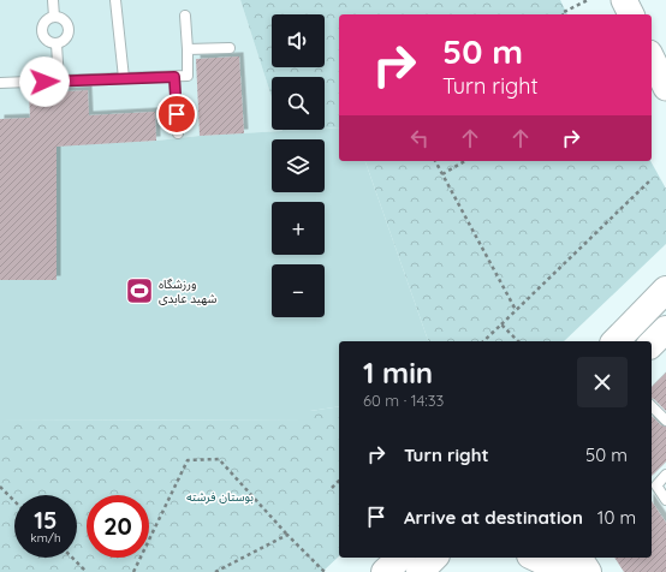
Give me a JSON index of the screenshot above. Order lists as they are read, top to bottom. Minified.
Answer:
{"parks":["بوستان فرشته"],"places":{"sports":["ورزشگاه شهید عابدی"]},"page":{"map_buttons":["+","−"],"turn":["50 m","Turn right"],"heading":["1 min","60 m · 14:33"],"list":[{"name":"Turn right","value":"50 m"},{"name":"Arrive at destination","value":"10 m"}],"speed":"15 km/h","limit":"20"}}
